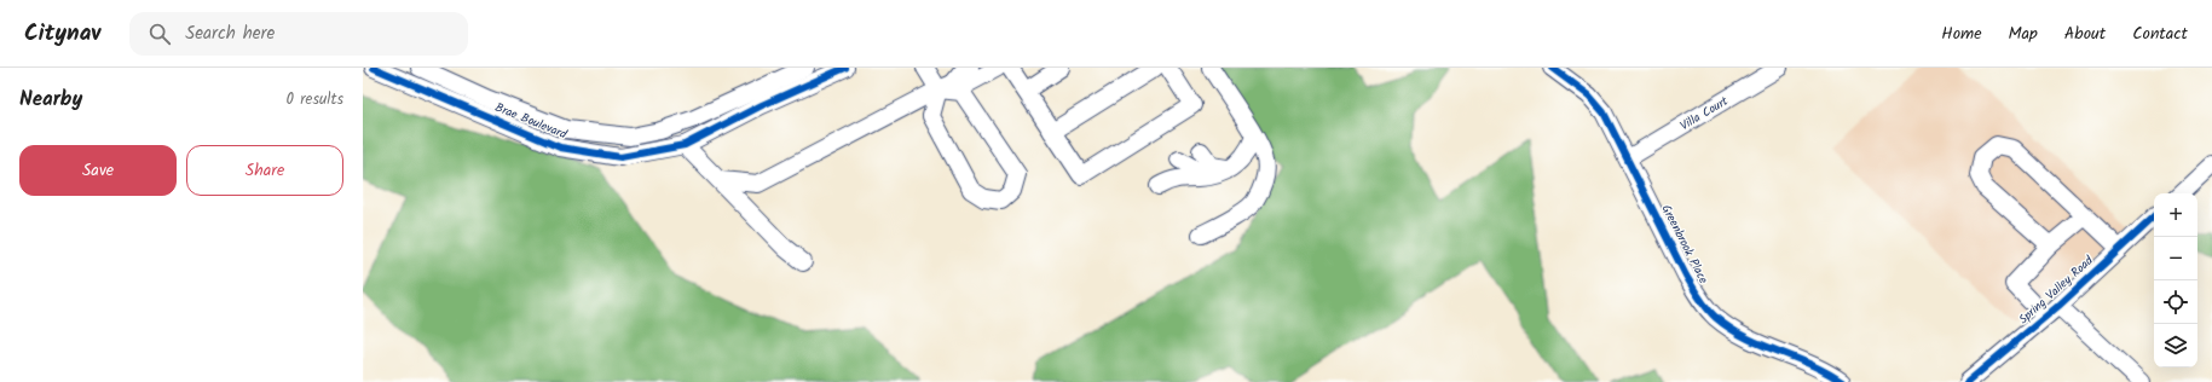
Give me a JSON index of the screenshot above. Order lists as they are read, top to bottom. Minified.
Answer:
{"streets":{"street":["Villa Court","Brae Boulevard","Greenbrook Place","Spring Valley Road"]},"crossings":[["Villa Court","Greenbrook Place"]],"page":{"header":"Citynav","search":"Search here","nav":["Home","Map","About","Contact"],"heading":["Nearby","0 results"],"buttons":["Save","Share"],"map_buttons":["+","−"]}}
